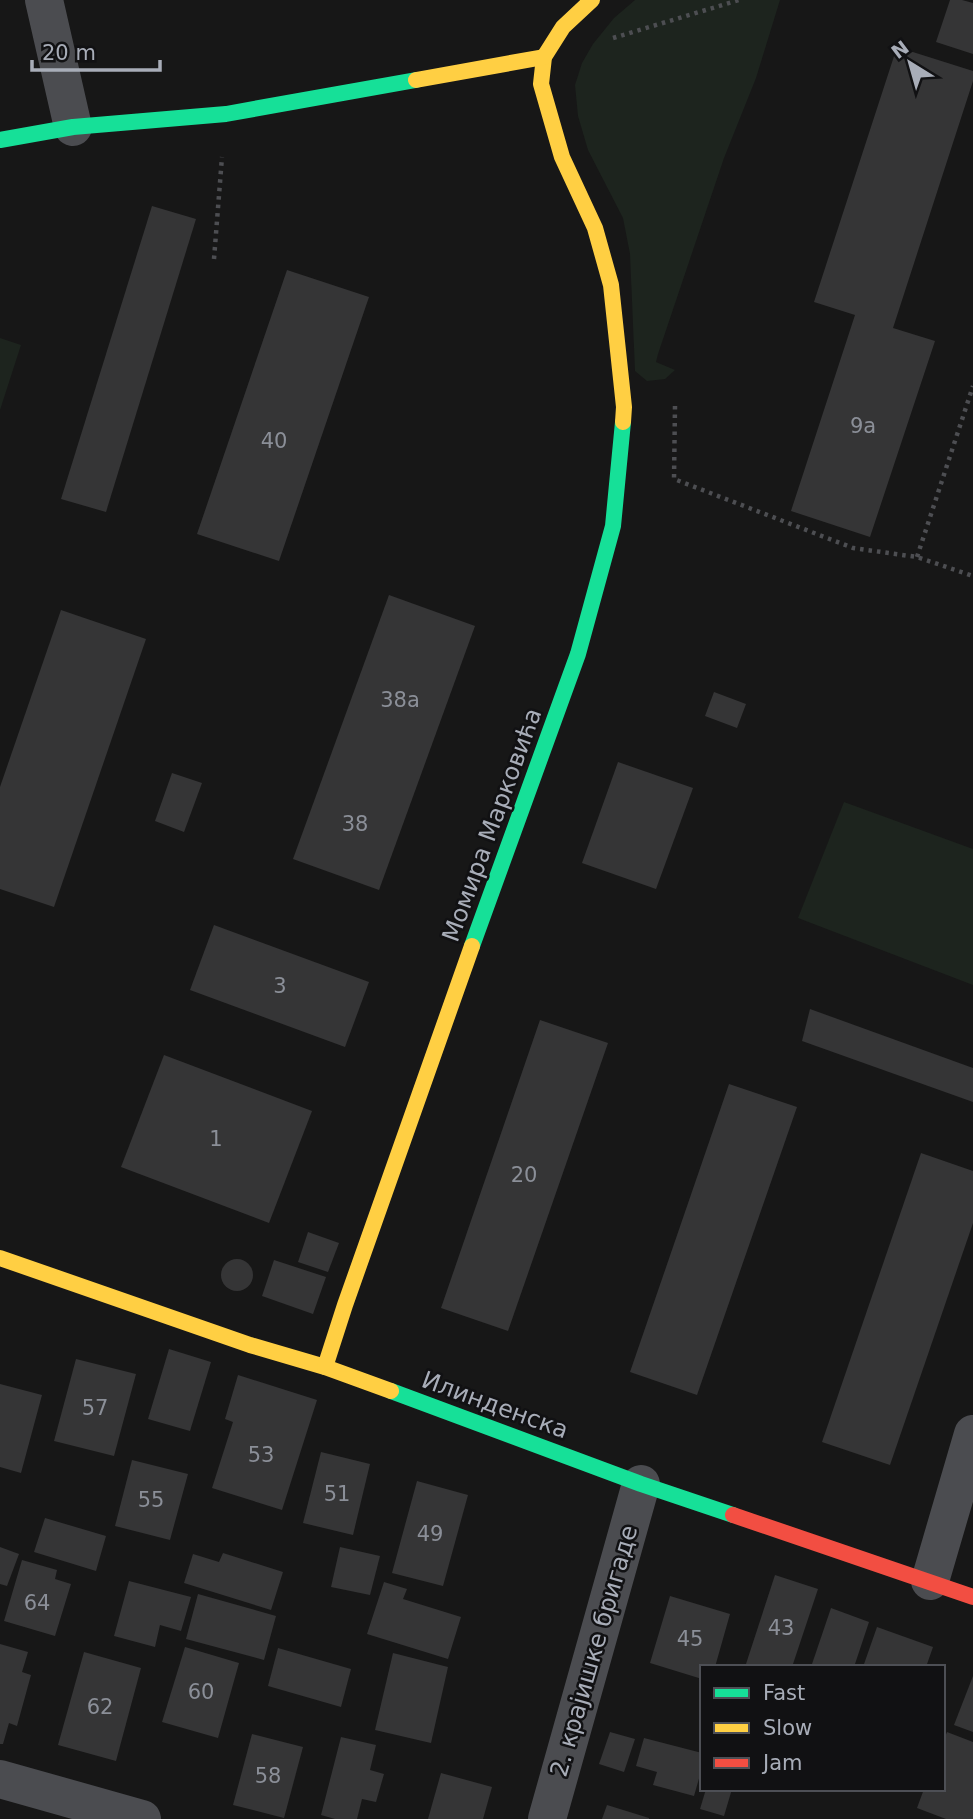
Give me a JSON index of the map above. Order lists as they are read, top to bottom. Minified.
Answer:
{"streets":{"street":["Момира Марковића","Илинденска","2. крајишке бригаде"]},"crossings":[["Момира Марковића","Илинденска"],["Илинденска","2. крајишке бригаде"]],"house_numbers":["9a","40","38a","38","3","1","20","57","53","51","55","49","64","43","45","60","62","58"],"legend":["Fast","Slow","Jam"],"scale_bar":"20 m","north":"top left"}
